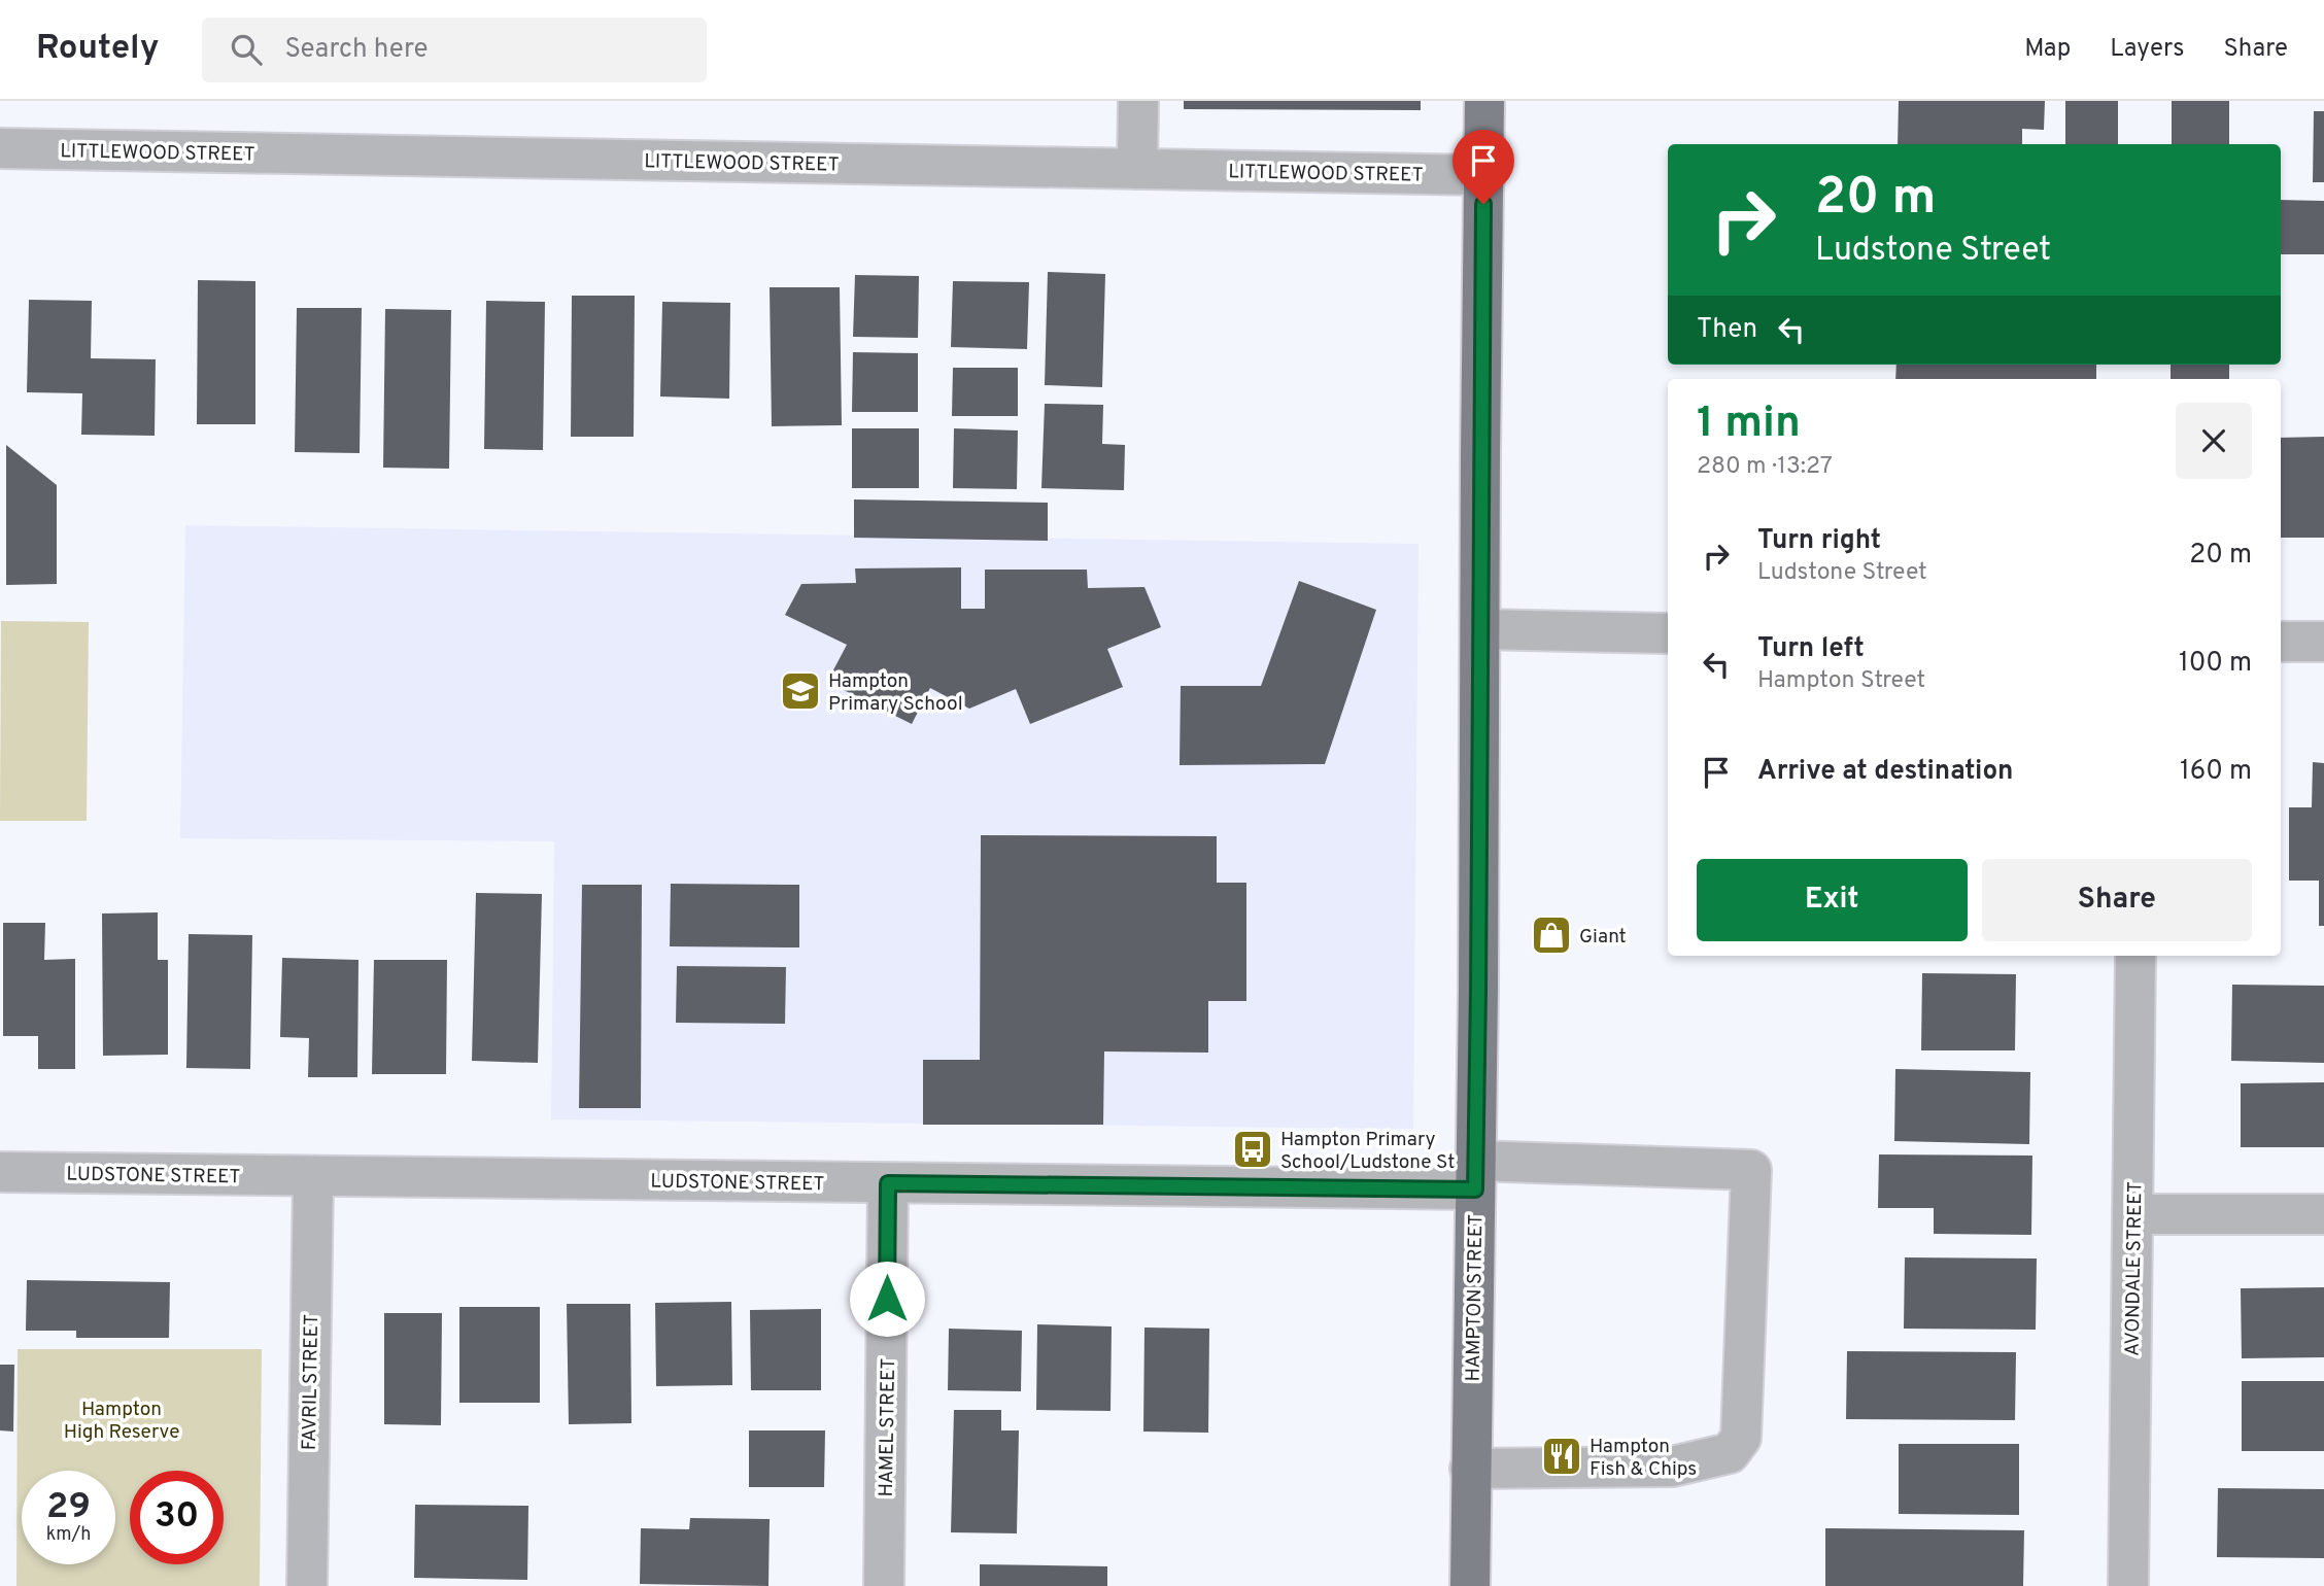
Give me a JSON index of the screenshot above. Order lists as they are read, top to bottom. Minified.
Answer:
{"streets":{"main road":["HAMPTON STREET"],"street":["LITTLEWOOD STREET","LUDSTONE STREET","AVONDALE STREET","FAVRIL STREET","HAMEL STREET"]},"crossings":[["LITTLEWOOD STREET","HAMPTON STREET"],["LUDSTONE STREET","HAMPTON STREET"],["LUDSTONE STREET","FAVRIL STREET"],["LUDSTONE STREET","HAMEL STREET"]],"parks":["Hampton High Reserve"],"places":{"school or university":["Hampton Primary School"],"shop":["Giant"],"bus stop":["Hampton Primary School/Ludstone St"],"restaurant":["Hampton Fish & Chips"]},"page":{"header":"Routely","search":"Search here","nav":["Map","Layers","Share"],"turn":["20 m","Ludstone Street"],"then":"Then","heading":["1 min","280 m · 13:27"],"list":[{"name":"Turn right","note":"Ludstone Street","value":"20 m"},{"name":"Turn left","note":"Hampton Street","value":"100 m"},{"name":"Arrive at destination","value":"160 m"}],"buttons":["Exit","Share"],"speed":"29 km/h","limit":"30"}}
